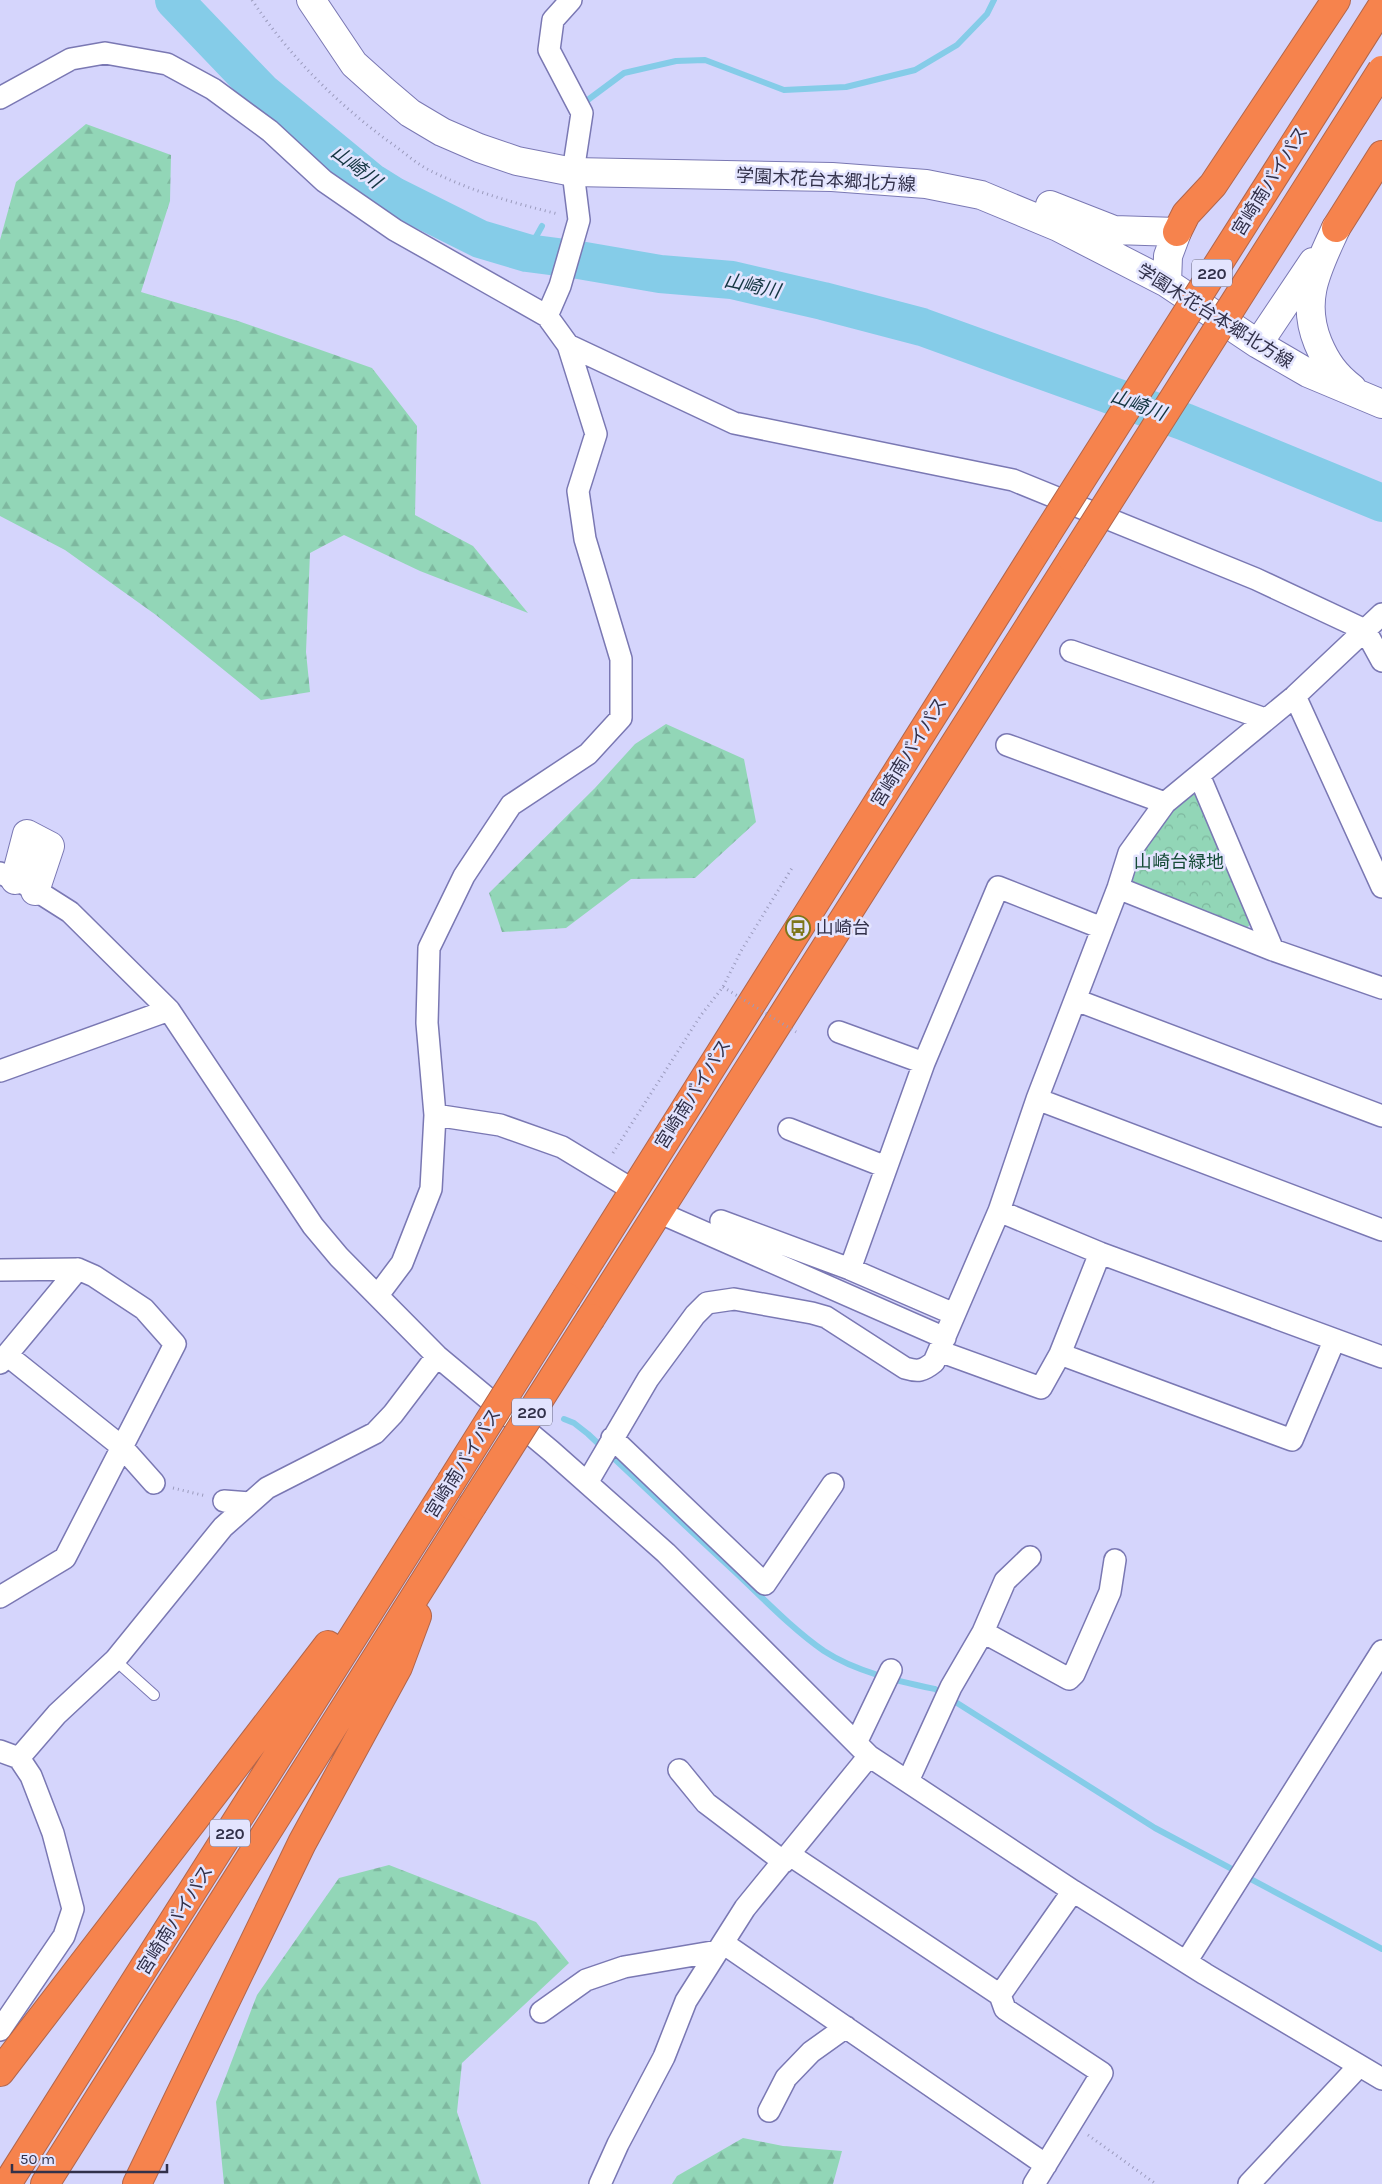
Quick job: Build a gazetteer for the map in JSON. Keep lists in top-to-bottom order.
{
  "streets": {
    "highway": ["宮崎南バイパス", "220"],
    "main road": ["学園木花台本郷北方線"]
  },
  "water": ["山崎川"],
  "parks": ["山崎台緑地"],
  "places": {
    "bus stop": ["山崎台"]
  },
  "scale_bar": "50 m"
}
